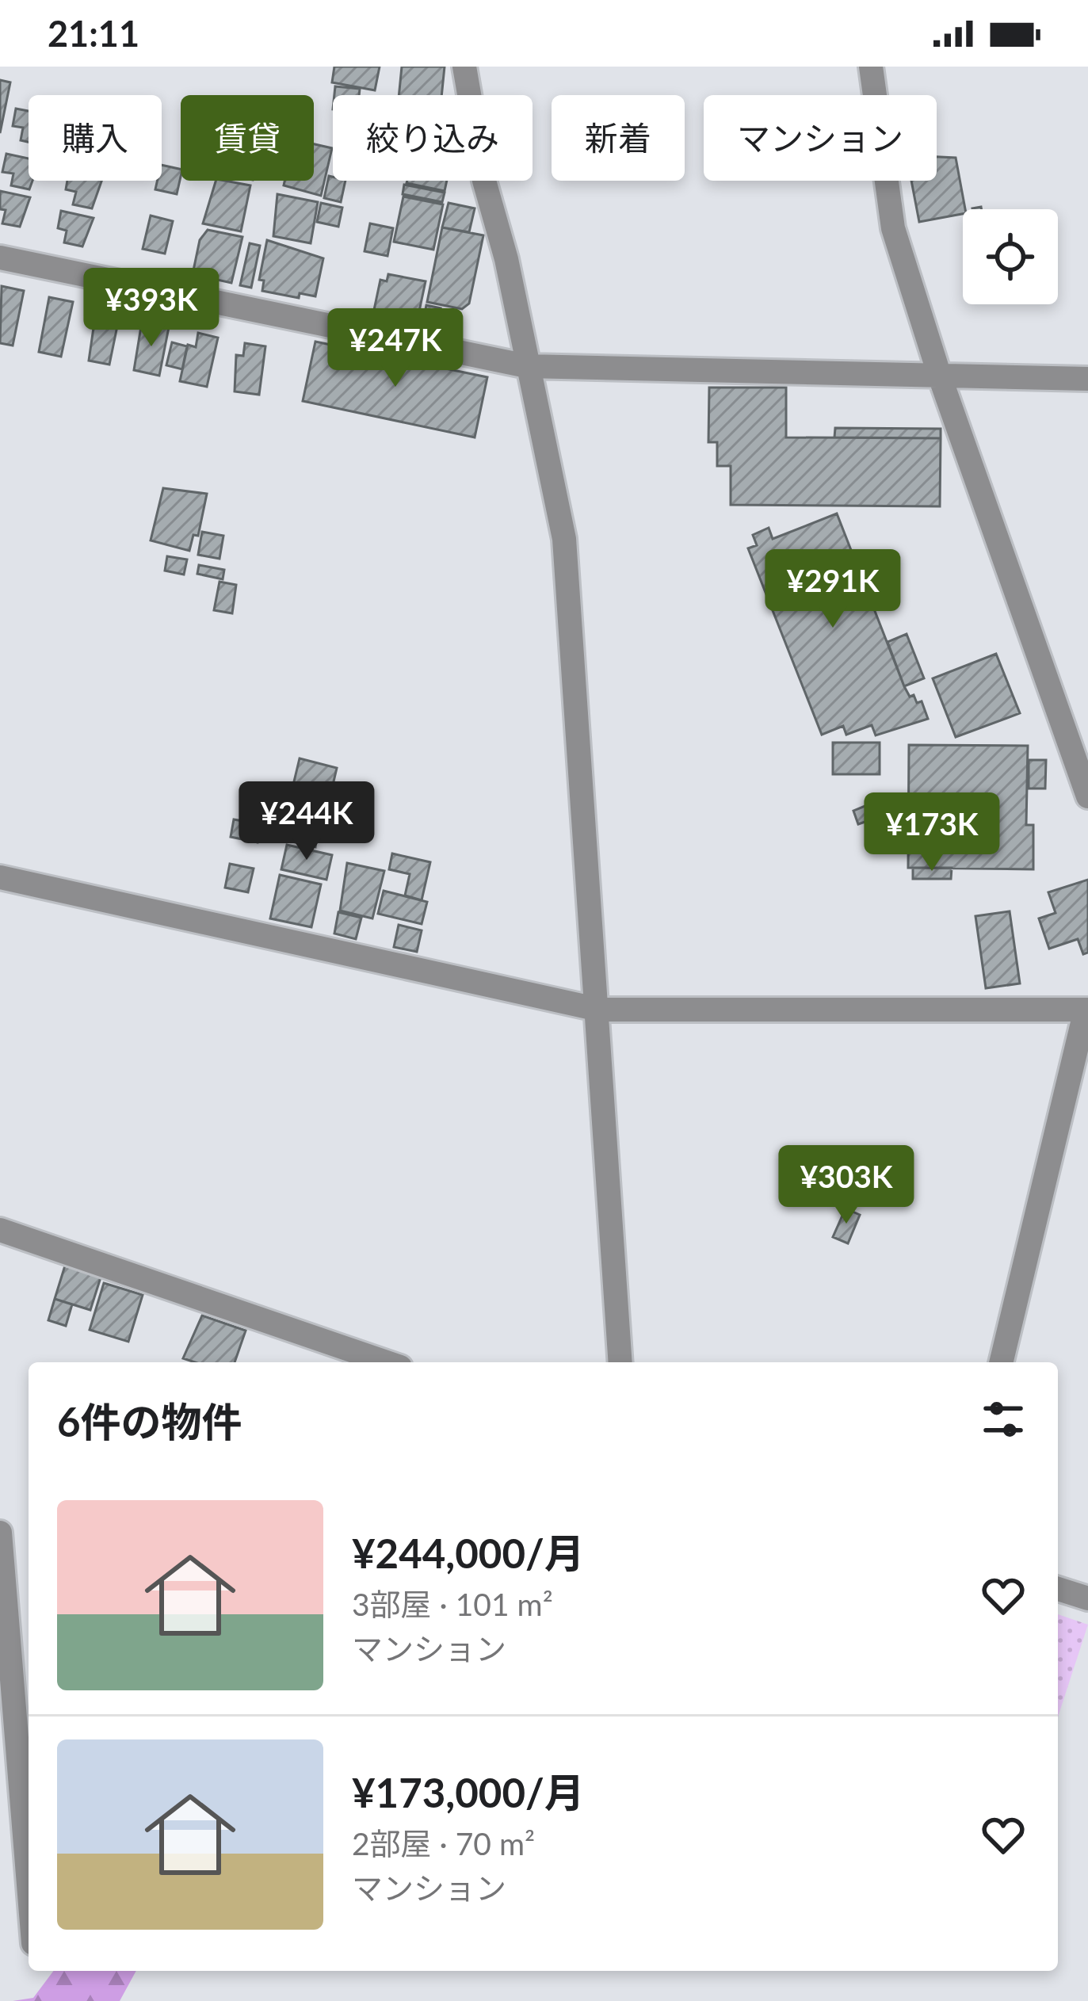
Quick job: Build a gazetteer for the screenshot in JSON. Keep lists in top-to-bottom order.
{
  "page": {
    "status": "21:11",
    "chip": [
      "購入",
      "賃貸",
      "絞り込み",
      "新着",
      "マンション"
    ],
    "price": [
      "¥393K",
      "¥247K",
      "¥291K",
      "¥244K",
      "¥173K",
      "¥303K"
    ],
    "heading": "6件の物件",
    "list": [
      {
        "name": "¥244,000/月",
        "note": "3部屋 · 101 m² · マンション"
      },
      {
        "name": "¥173,000/月",
        "note": "2部屋 · 70 m² · マンション"
      }
    ]
  }
}
